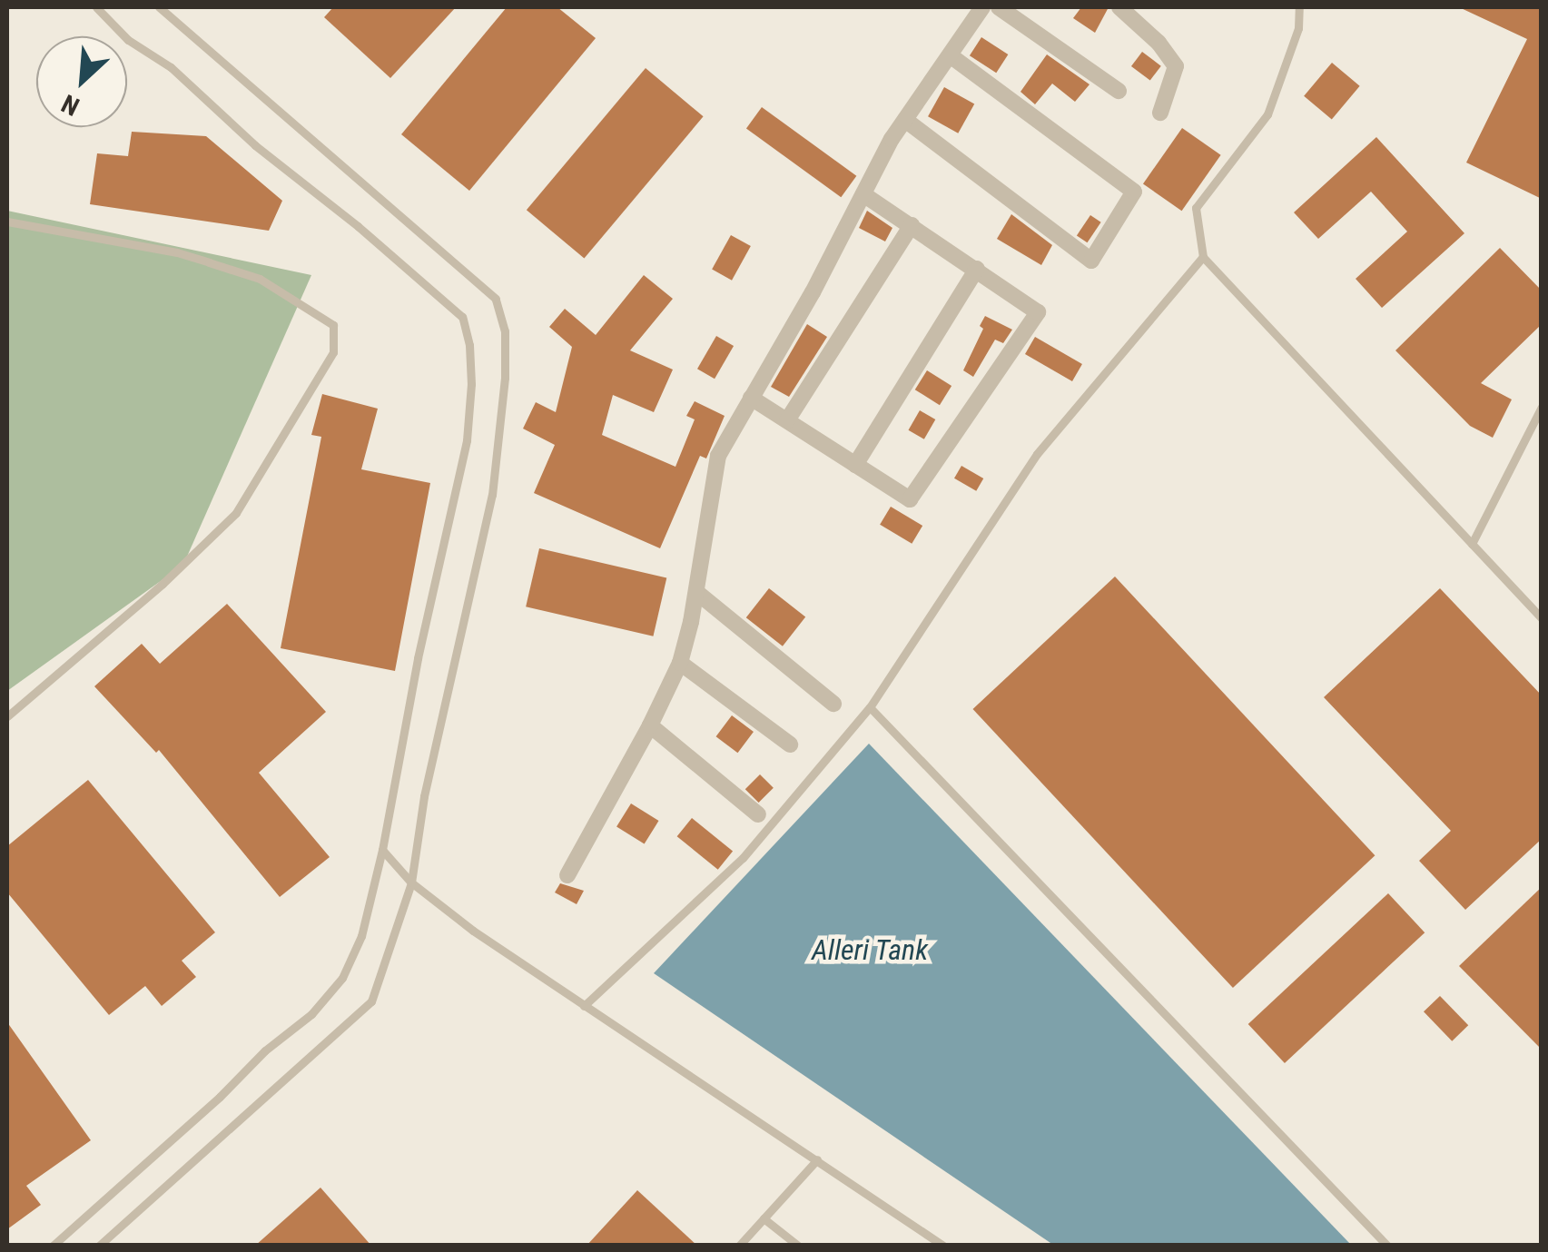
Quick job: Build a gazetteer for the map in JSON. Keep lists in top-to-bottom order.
{
  "water": ["Alleri Tank"],
  "north": "bottom left"
}
